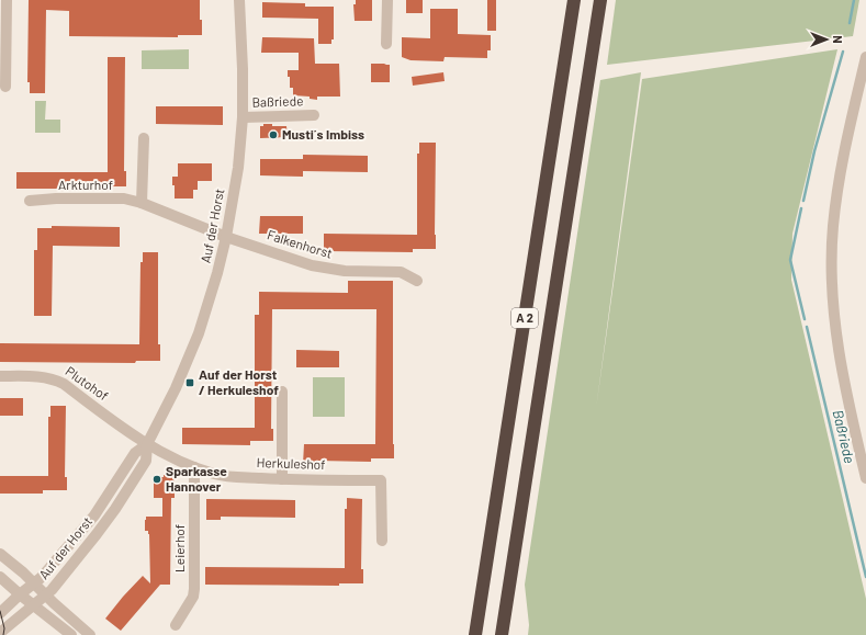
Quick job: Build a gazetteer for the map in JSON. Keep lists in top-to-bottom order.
{
  "streets": {
    "highway": ["A 2"],
    "street": [
      "Baßriede",
      "Arkturhof",
      "Auf der Horst",
      "Falkenhorst",
      "Plutohof",
      "Herkuleshof",
      "Leierhof"
    ]
  },
  "crossings": [
    ["Baßriede", "Auf der Horst"],
    ["Arkturhof", "Auf der Horst"],
    ["Arkturhof", "Falkenhorst"],
    ["Auf der Horst", "Falkenhorst"],
    ["Auf der Horst", "Plutohof"],
    ["Auf der Horst", "Herkuleshof"],
    ["Plutohof", "Herkuleshof"],
    ["Herkuleshof", "Leierhof"]
  ],
  "water": ["Baßriede"],
  "places": {
    "other": ["Musti´s Imbiss", "Sparkasse Hannover"],
    "transit": ["Auf der Horst / Herkuleshof"]
  },
  "north": "right"
}
